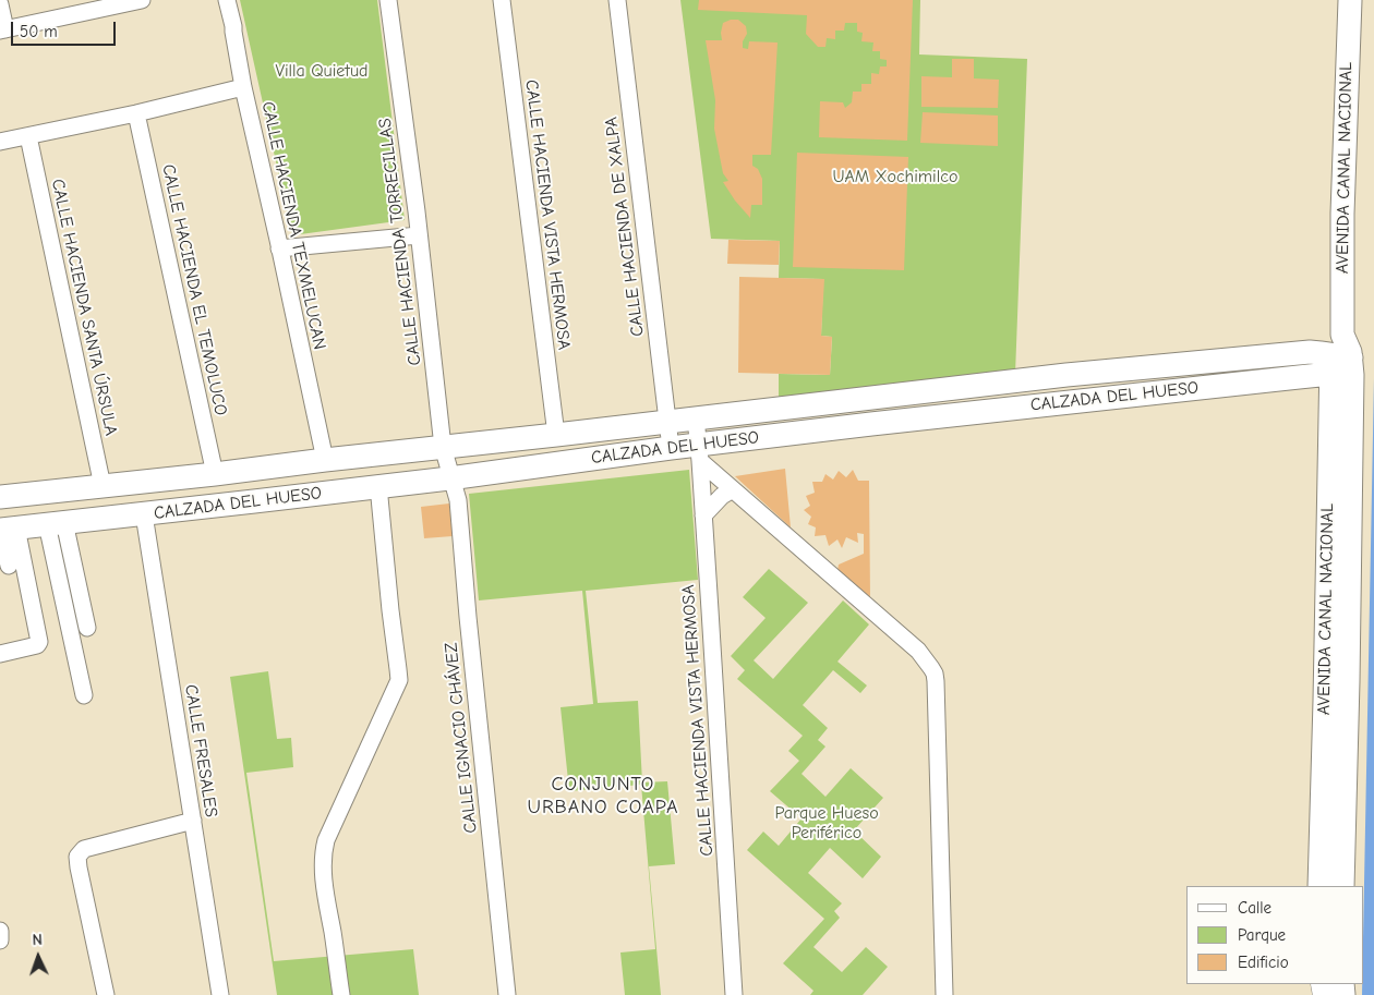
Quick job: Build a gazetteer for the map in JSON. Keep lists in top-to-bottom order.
{
  "streets": {
    "main road": ["AVENIDA CANAL NACIONAL", "CALZADA DEL HUESO"],
    "street": [
      "CALLE HACIENDA VISTA HERMOSA",
      "CALLE HACIENDA TEXMELUCAN",
      "CALLE HACIENDA DE XALPA",
      "CALLE HACIENDA TORRECILLAS",
      "CALLE HACIENDA EL TEMOLUCO",
      "CALLE HACIENDA SANTA ÚRSULA",
      "CALLE IGNACIO CHÁVEZ",
      "CALLE FRESALES"
    ]
  },
  "crossings": [
    ["AVENIDA CANAL NACIONAL", "CALZADA DEL HUESO"],
    ["CALLE HACIENDA VISTA HERMOSA", "CALZADA DEL HUESO"],
    ["CALLE HACIENDA TEXMELUCAN", "CALZADA DEL HUESO"],
    ["CALLE HACIENDA DE XALPA", "CALZADA DEL HUESO"],
    ["CALLE HACIENDA TORRECILLAS", "CALZADA DEL HUESO"],
    ["CALLE HACIENDA TORRECILLAS", "CALLE IGNACIO CHÁVEZ"],
    ["CALLE HACIENDA EL TEMOLUCO", "CALZADA DEL HUESO"],
    ["CALLE HACIENDA SANTA ÚRSULA", "CALZADA DEL HUESO"],
    ["CALZADA DEL HUESO", "CALLE IGNACIO CHÁVEZ"],
    ["CALZADA DEL HUESO", "CALLE FRESALES"]
  ],
  "districts": ["CONJUNTO URBANO COAPA"],
  "parks": ["Villa Quietud", "UAM Xochimilco", "Parque Hueso Periférico"],
  "legend": ["Calle", "Parque", "Edificio"],
  "scale_bar": "50 m",
  "north": "top"
}
